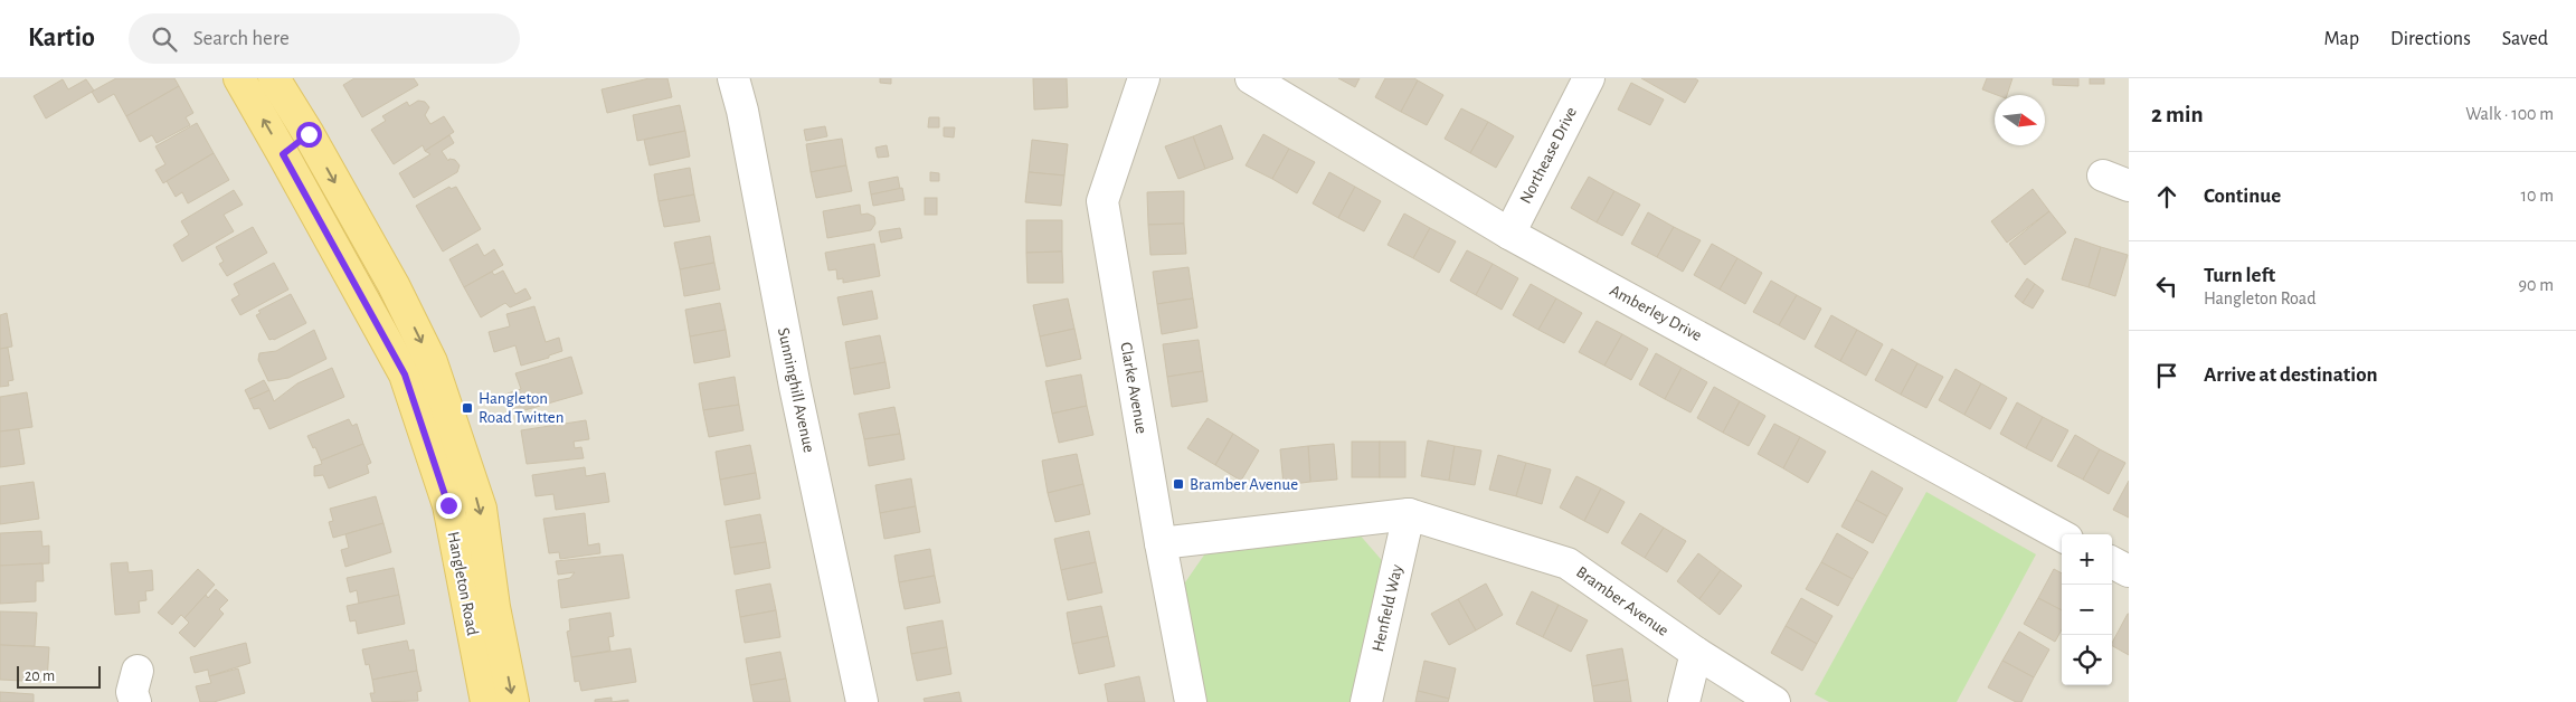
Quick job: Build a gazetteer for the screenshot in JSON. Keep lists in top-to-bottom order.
{
  "streets": {
    "main road": ["Hangleton Road"],
    "street": [
      "Northease Drive",
      "Amberley Drive",
      "Clarke Avenue",
      "Sunninghill Avenue",
      "Bramber Avenue",
      "Henfield Way"
    ]
  },
  "crossings": [
    ["Northease Drive", "Amberley Drive"],
    ["Clarke Avenue", "Bramber Avenue"],
    ["Bramber Avenue", "Henfield Way"]
  ],
  "places": {
    "transit": ["Hangleton Road Twitten", "Bramber Avenue"]
  },
  "scale_bar": "20 m",
  "north": "right",
  "page": {
    "header": "Kartio",
    "search": "Search here",
    "nav": ["Map", "Directions", "Saved"],
    "heading": ["2 min", "Walk · 100 m"],
    "list": [
      ["Continue", "10 m"],
      ["Turn left", "Hangleton Road", "90 m"],
      "Arrive at destination"
    ],
    "map_buttons": ["+", "−"],
    "scale": "20 m"
  }
}
